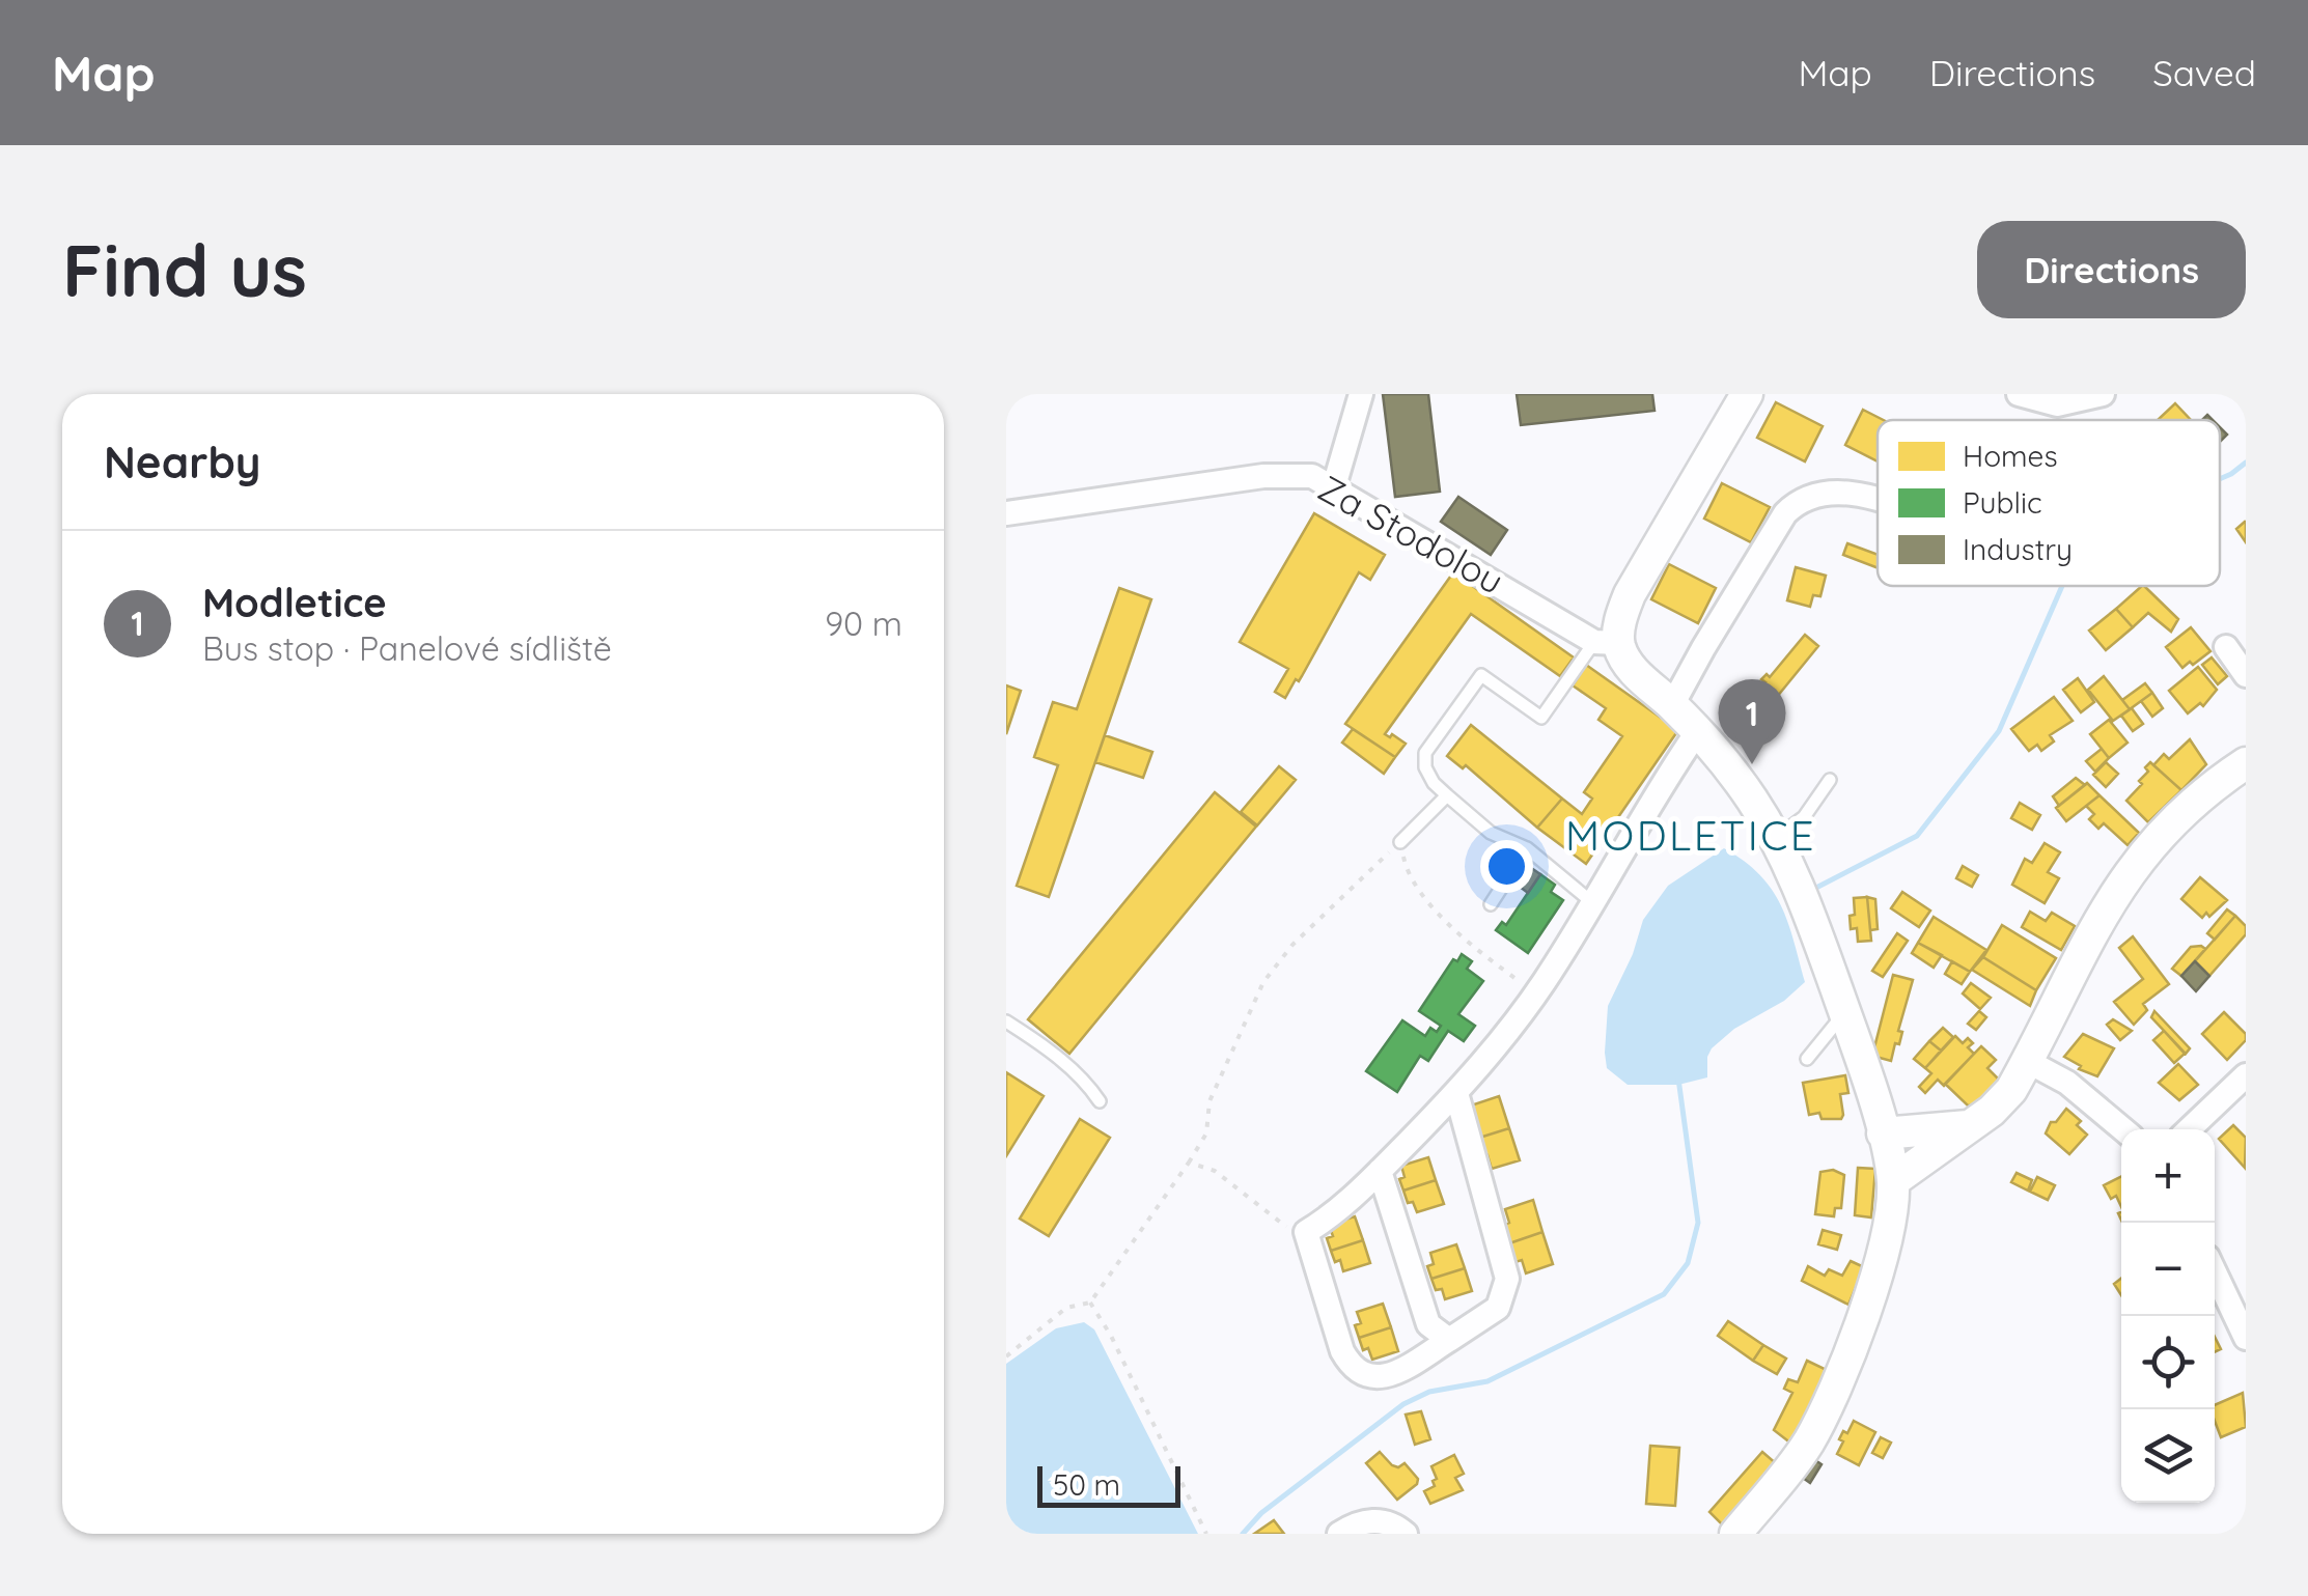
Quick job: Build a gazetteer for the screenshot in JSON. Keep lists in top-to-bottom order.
{
  "streets": {
    "street": ["Za Stodolou"]
  },
  "districts": ["MODLETICE"],
  "legend": ["Homes", "Public", "Industry"],
  "scale_bar": "50 m",
  "page": {
    "header": "Map",
    "nav": ["Map", "Directions", "Saved"],
    "buttons": "Directions",
    "title": "Find us",
    "heading": "Nearby",
    "list": [
      {
        "mark": "1",
        "name": "Modletice",
        "note": "Bus stop · Panelové sídliště",
        "value": "90 m"
      }
    ],
    "pins": "1",
    "map_buttons": ["+", "−"],
    "scale": "50 m"
  }
}
